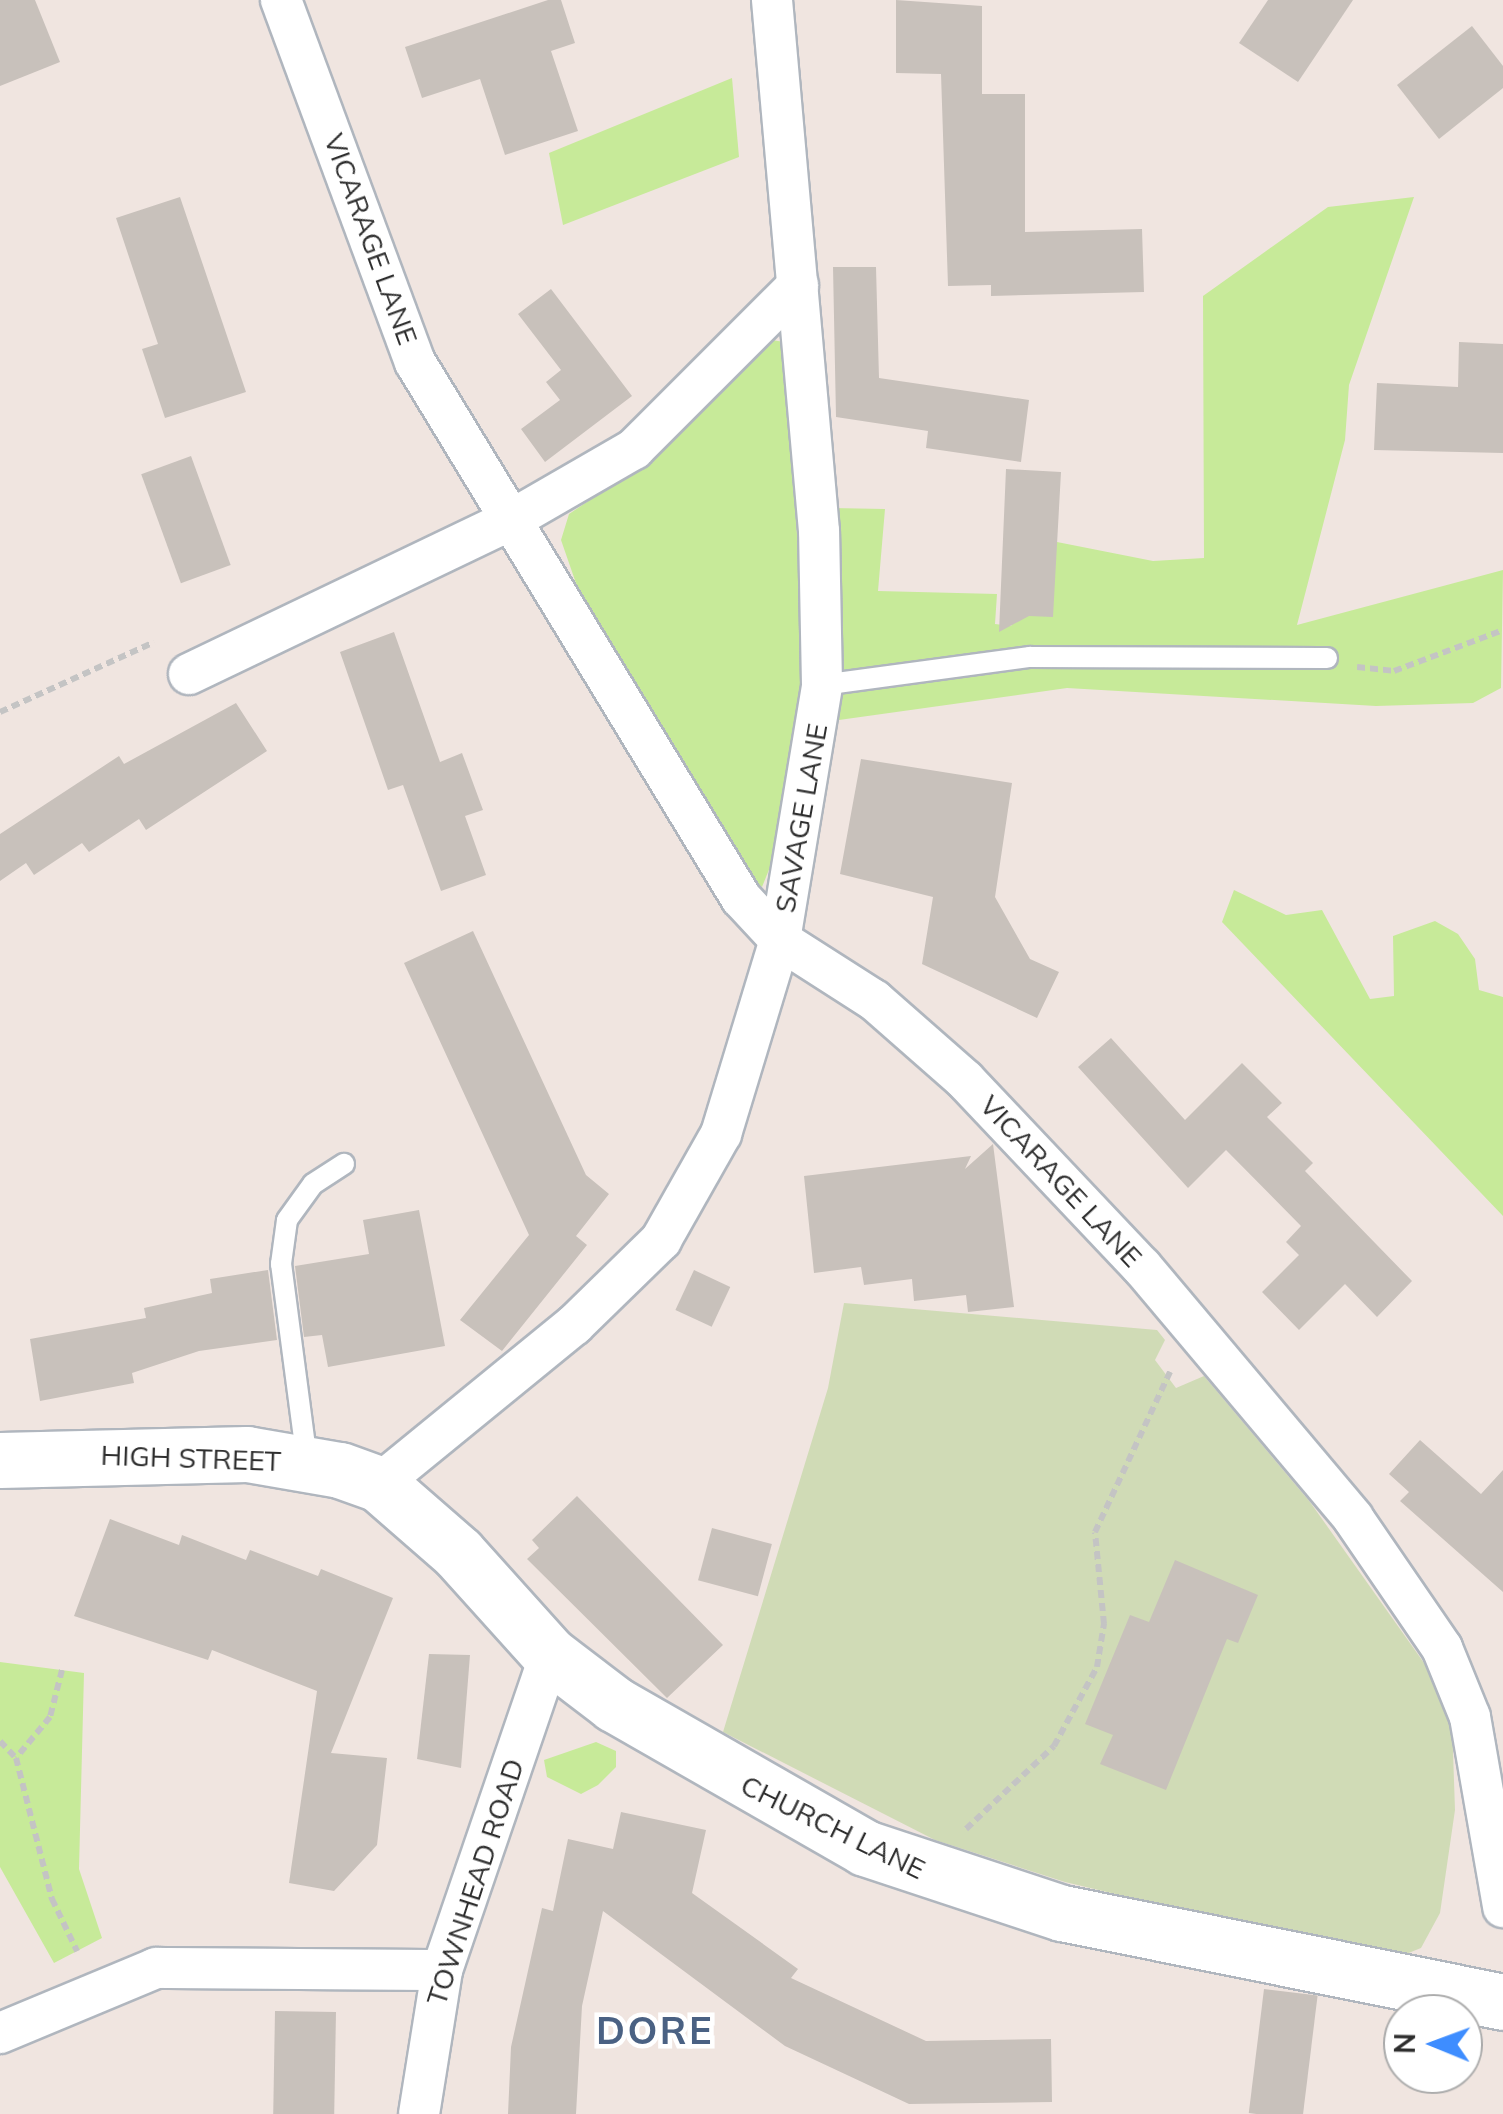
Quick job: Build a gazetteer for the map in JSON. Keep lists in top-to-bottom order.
{
  "streets": {
    "street": [
      "VICARAGE LANE",
      "SAVAGE LANE",
      "HIGH STREET",
      "CHURCH LANE",
      "TOWNHEAD ROAD"
    ]
  },
  "crossings": [
    ["VICARAGE LANE", "SAVAGE LANE"],
    ["SAVAGE LANE", "HIGH STREET"],
    ["SAVAGE LANE", "CHURCH LANE"],
    ["HIGH STREET", "CHURCH LANE"],
    ["CHURCH LANE", "TOWNHEAD ROAD"]
  ],
  "districts": ["DORE"],
  "north": "left"
}
